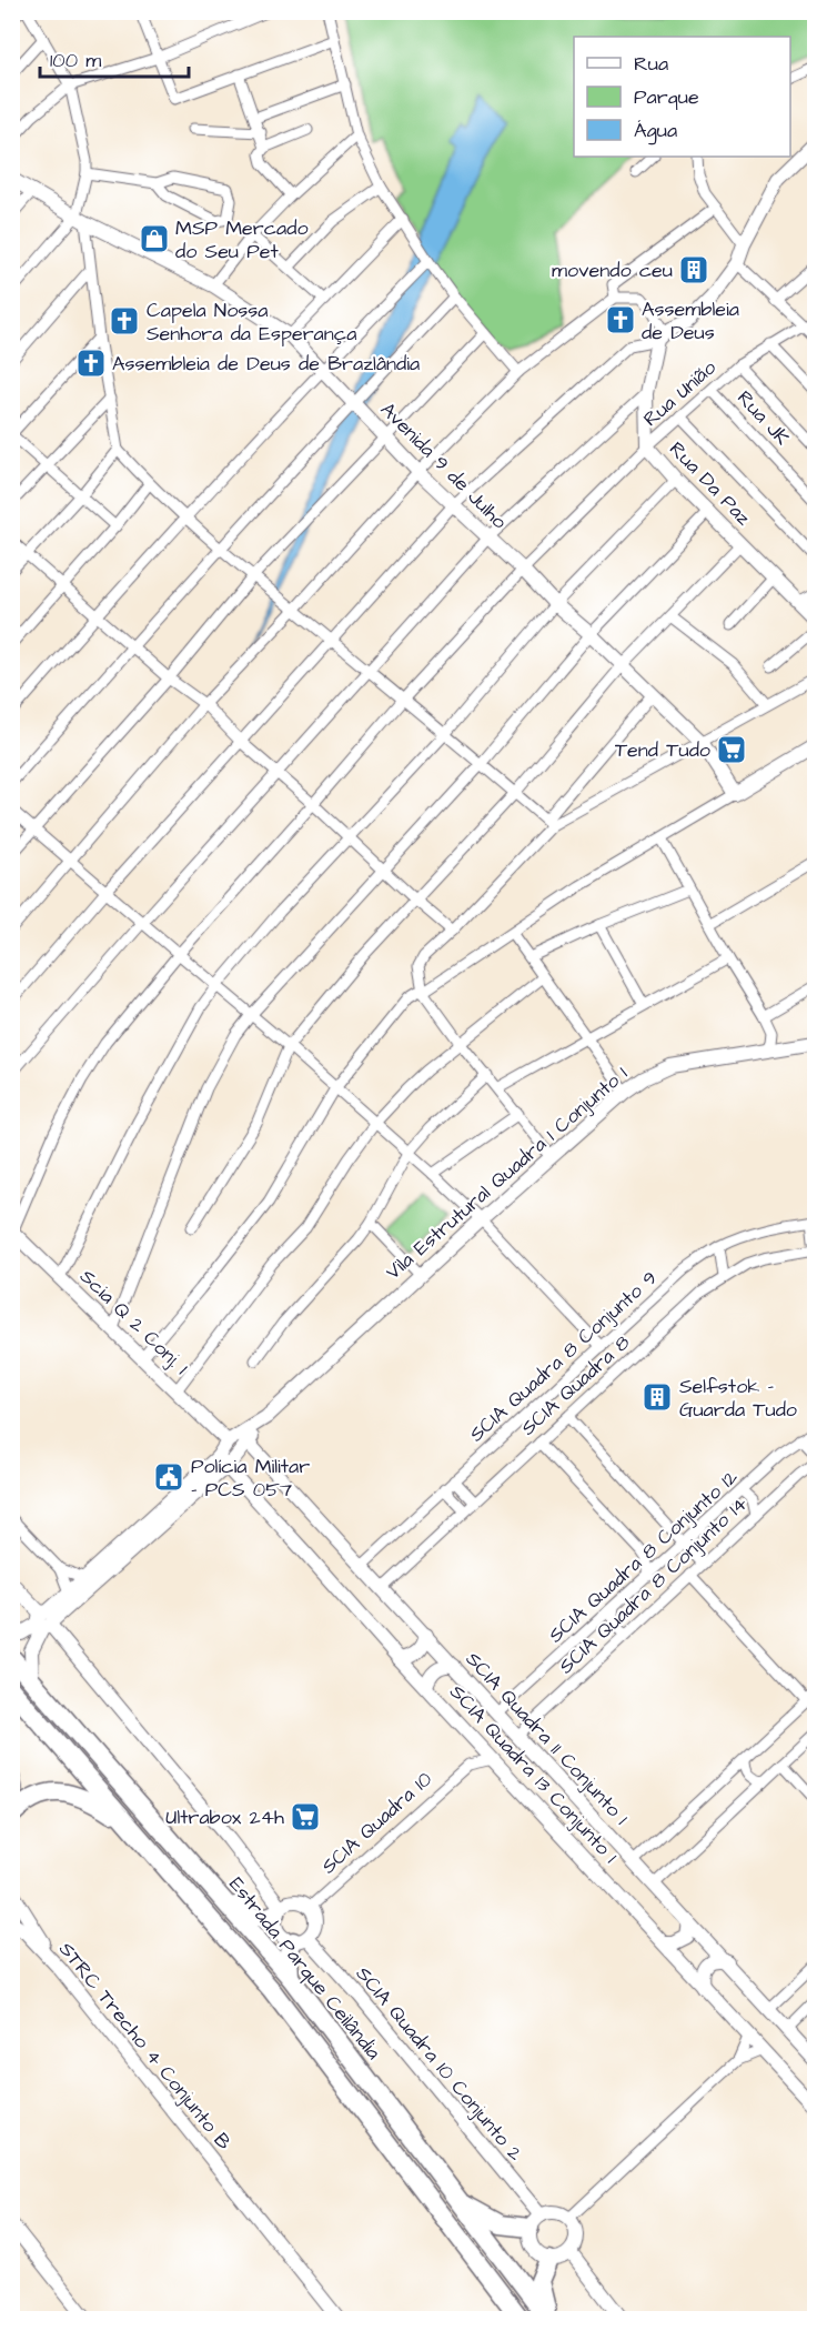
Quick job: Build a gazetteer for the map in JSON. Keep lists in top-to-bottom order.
{
  "streets": {
    "highway": ["Estrada Parque Ceilândia"],
    "street": [
      "Rua União",
      "Rua JK",
      "Avenida 9 de Julho",
      "Rua Da Paz",
      "Vila Estrutural Quadra 1 Conjunto 1",
      "Scia Q 2 Conj. 1",
      "SCIA Quadra 8 Conjunto 9",
      "SCIA Quadra 8",
      "SCIA Quadra 8 Conjunto 12",
      "SCIA Quadra 8 Conjunto 14",
      "SCIA Quadra 11 Conjunto 1",
      "SCIA Quadra 13 Conjunto 1",
      "SCIA Quadra 10",
      "STRC Trecho 4 Conjunto B",
      "SCIA Quadra 10 Conjunto 2"
    ]
  },
  "crossings": [
    ["Rua União", "Rua JK"],
    ["Rua União", "Avenida 9 de Julho"],
    ["Rua União", "Rua Da Paz"],
    ["Rua União", "Scia Q 2 Conj. 1"],
    ["Vila Estrutural Quadra 1 Conjunto 1", "SCIA Quadra 11 Conjunto 1"],
    ["Vila Estrutural Quadra 1 Conjunto 1", "SCIA Quadra 13 Conjunto 1"],
    ["SCIA Quadra 8 Conjunto 9", "SCIA Quadra 11 Conjunto 1"],
    ["SCIA Quadra 8", "SCIA Quadra 11 Conjunto 1"],
    ["SCIA Quadra 8 Conjunto 12", "SCIA Quadra 11 Conjunto 1"],
    ["SCIA Quadra 8 Conjunto 14", "SCIA Quadra 11 Conjunto 1"],
    ["SCIA Quadra 13 Conjunto 1", "SCIA Quadra 10"],
    ["SCIA Quadra 10", "SCIA Quadra 10 Conjunto 2"]
  ],
  "places": {
    "shop": ["MSP Mercado do Seu Pet"],
    "building": ["movendo ceu", "Selfstok - Guarda Tudo"],
    "church": ["Assembleia de Deus", "Capela Nossa Senhora da Esperança", "Assembleia de Deus de Brazlândia"],
    "supermarket": ["Tend Tudo", "Ultrabox 24h"],
    "public building": ["Polícia Militar - PCS 057"]
  },
  "legend": ["Rua", "Parque", "Água"],
  "scale_bar": "100 m"
}
